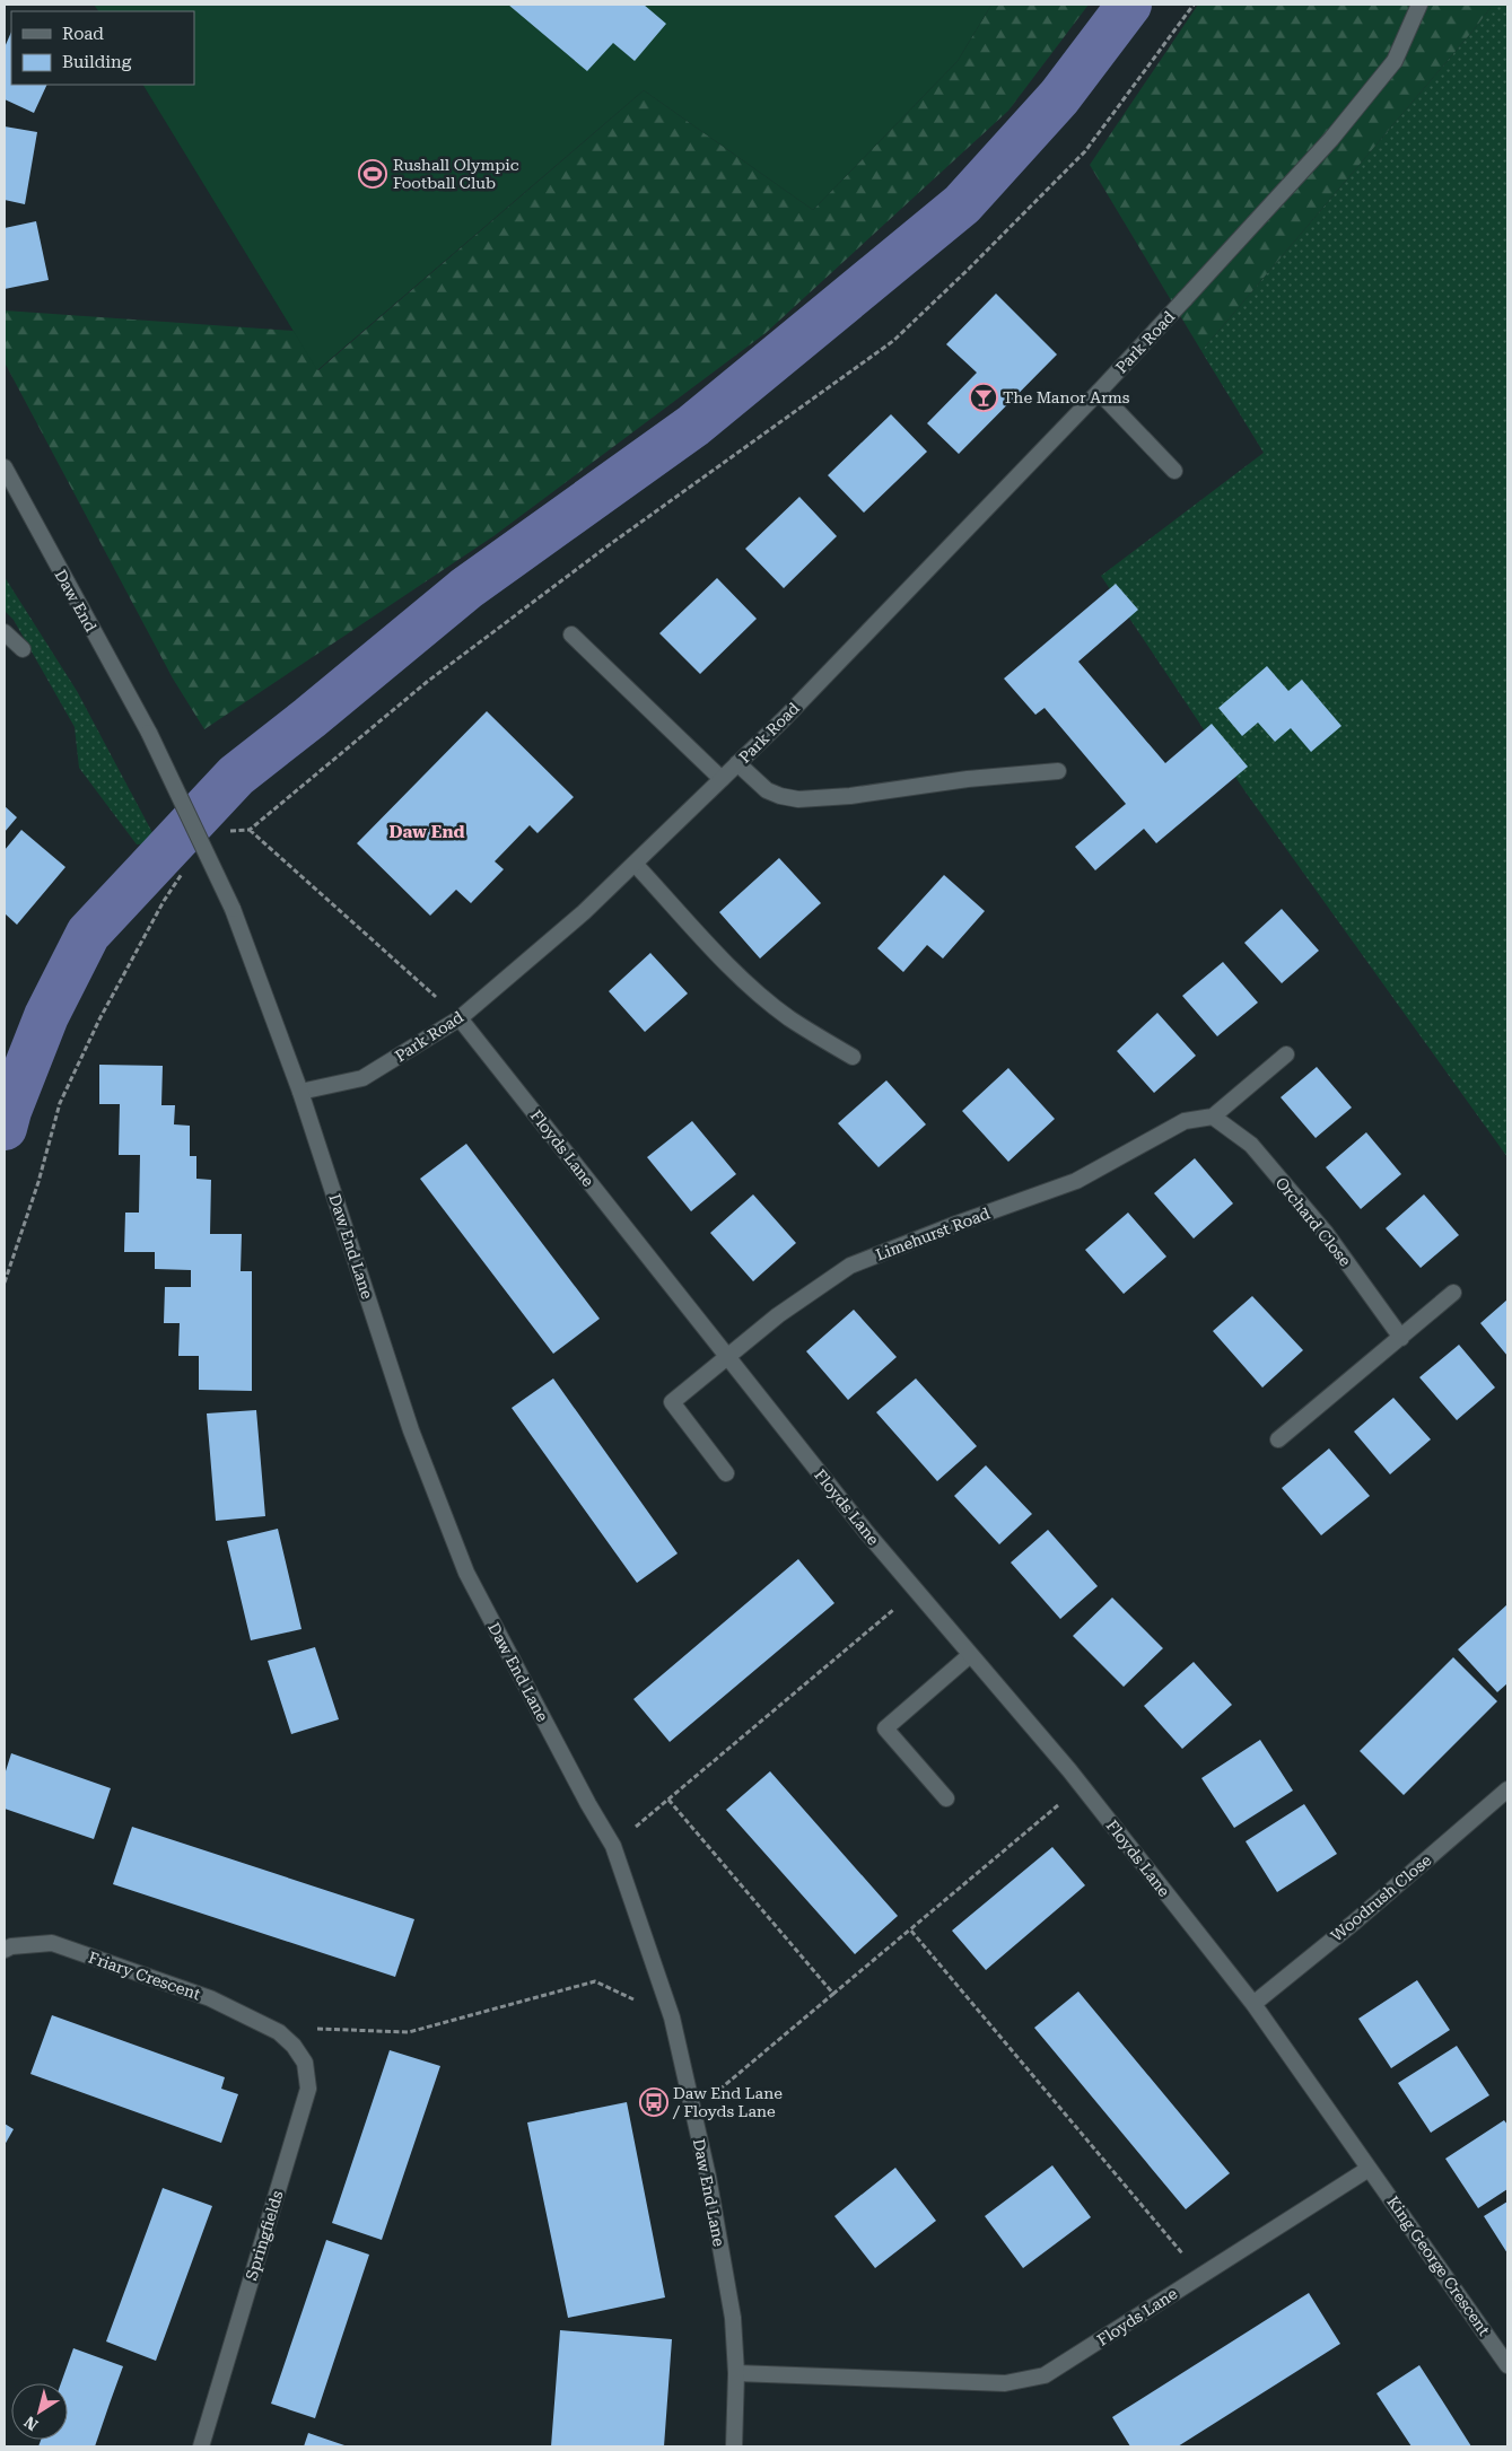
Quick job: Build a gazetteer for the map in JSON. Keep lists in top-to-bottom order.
{
  "streets": {
    "street": [
      "Park Road",
      "Daw End",
      "Floyds Lane",
      "Orchard Close",
      "Limehurst Road",
      "Daw End Lane",
      "Woodrush Close",
      "Friary Crescent",
      "Springfields",
      "King George Crescent"
    ]
  },
  "crossings": [
    ["Park Road", "Floyds Lane"],
    ["Park Road", "Daw End Lane"],
    ["Daw End", "Daw End Lane"],
    ["Floyds Lane", "Limehurst Road"],
    ["Floyds Lane", "Daw End Lane"],
    ["Floyds Lane", "Woodrush Close"],
    ["Floyds Lane", "King George Crescent"],
    ["Orchard Close", "Limehurst Road"],
    ["Friary Crescent", "Springfields"]
  ],
  "districts": ["Daw End"],
  "places": {
    "sports": ["Rushall Olympic Football Club"],
    "bar": ["The Manor Arms"],
    "bus stop": ["Daw End Lane / Floyds Lane"]
  },
  "legend": ["Road", "Building"],
  "north": "bottom left"
}
